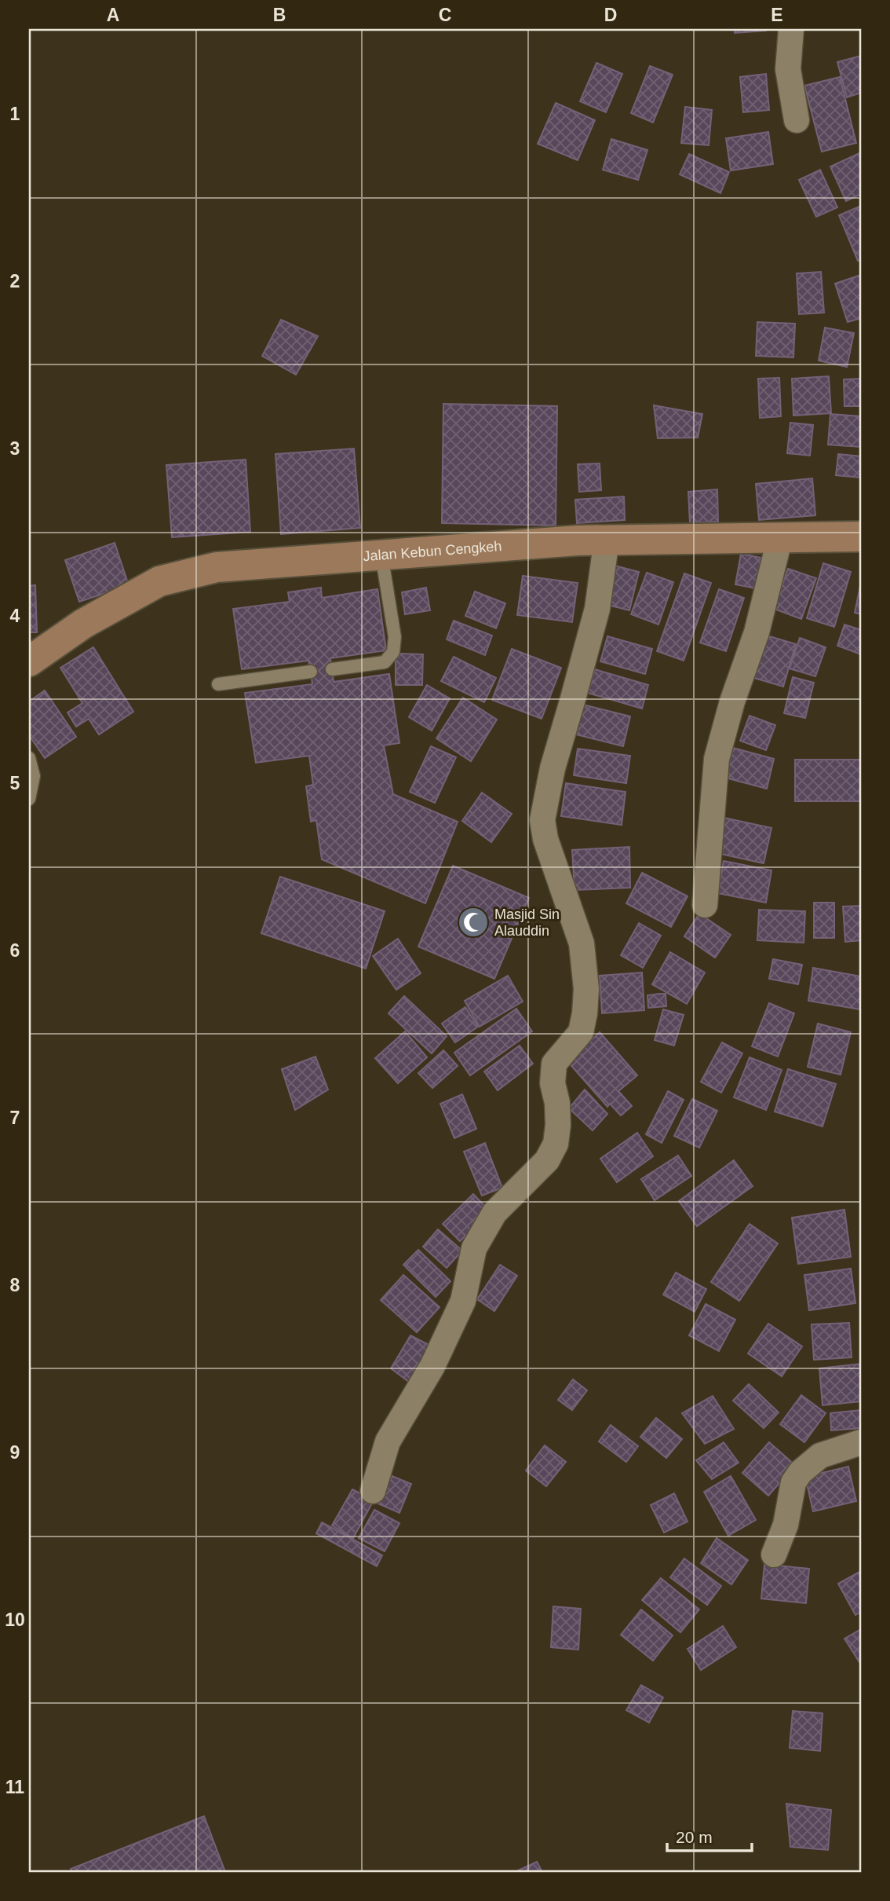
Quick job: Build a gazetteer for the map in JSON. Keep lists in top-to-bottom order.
{
  "streets": {
    "street": ["Jalan Kebun Cengkeh"]
  },
  "places": {
    "mosque": ["Masjid Sin Alauddin"]
  },
  "scale_bar": "20 m",
  "grid": {
    "columns": [
      "A",
      "B",
      "C",
      "D",
      "E"
    ],
    "rows": [
      "1",
      "2",
      "3",
      "4",
      "5",
      "6",
      "7",
      "8",
      "9",
      "10",
      "11"
    ]
  }
}
